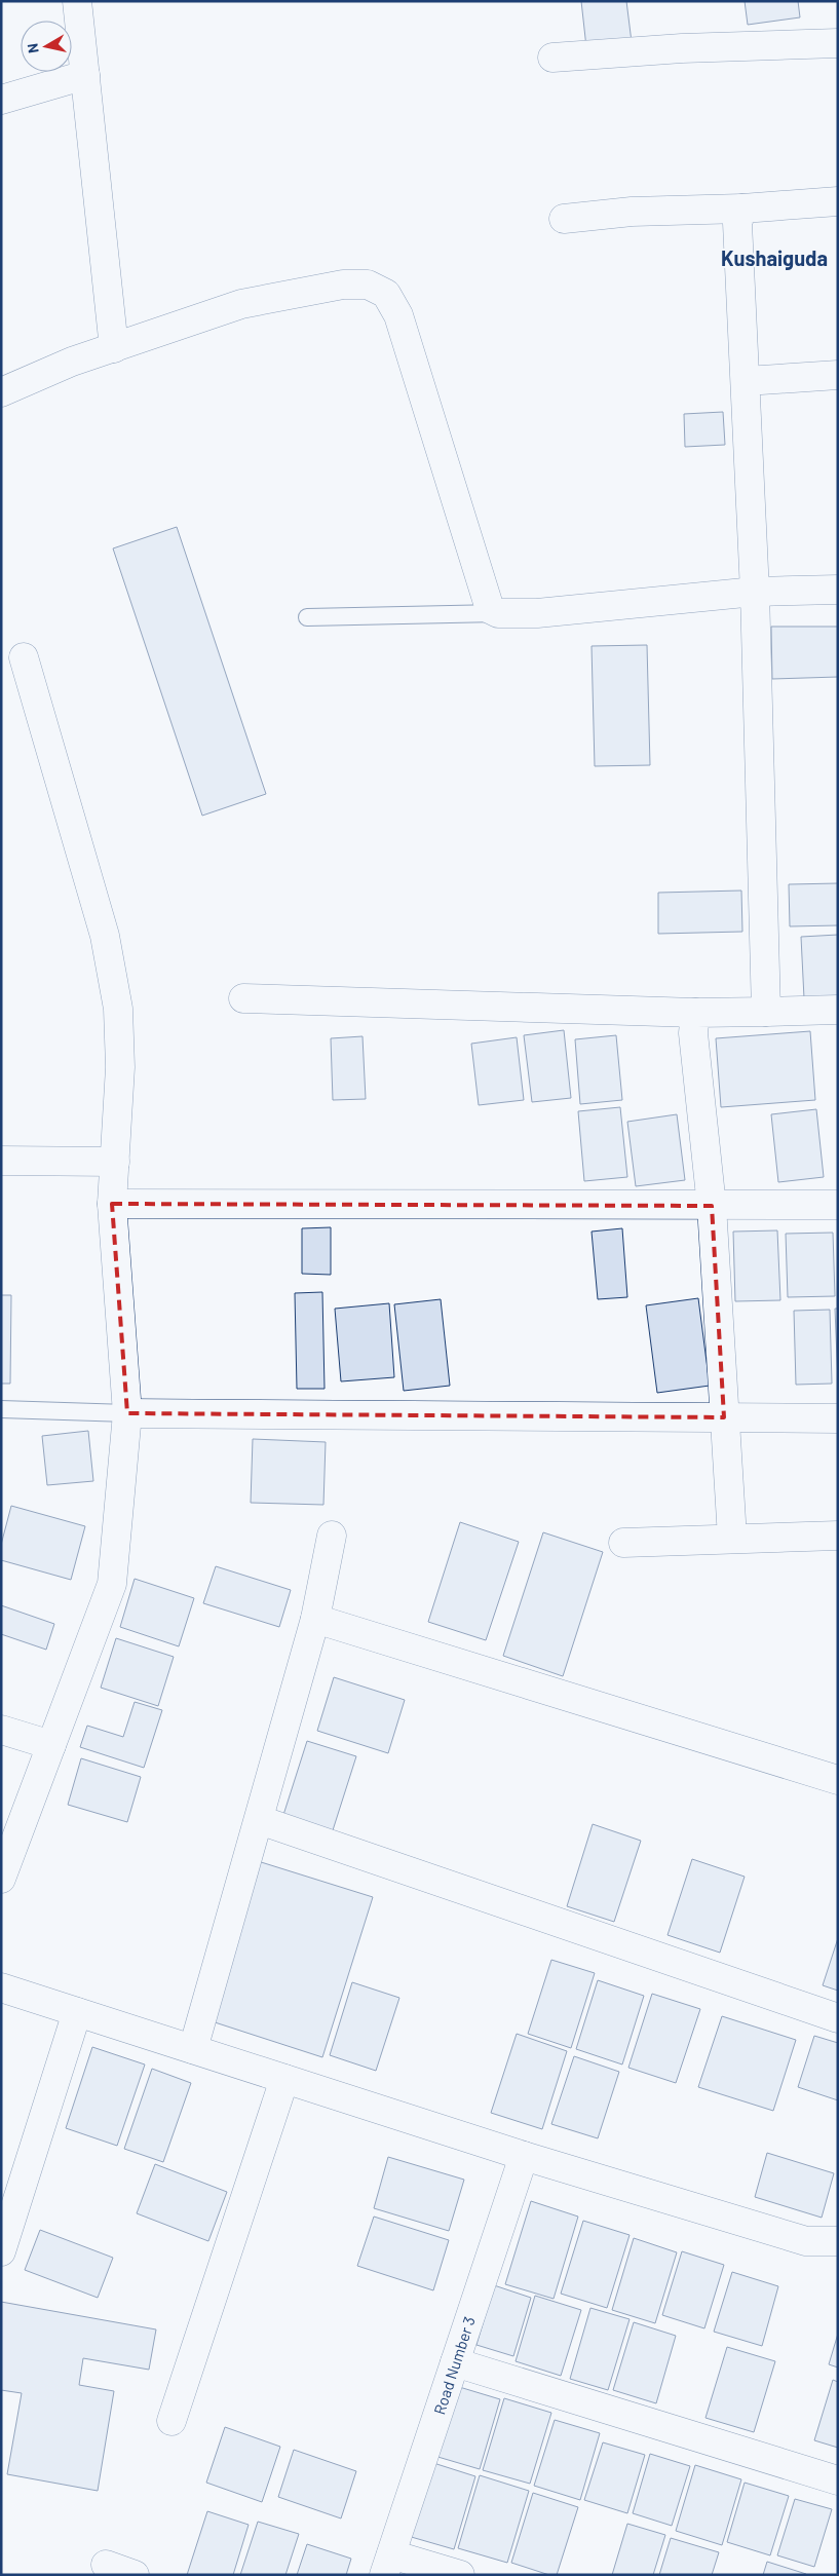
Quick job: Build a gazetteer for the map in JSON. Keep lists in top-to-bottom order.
{
  "streets": {
    "street": ["Road Number 3"]
  },
  "districts": ["Kushaiguda"],
  "north": "left"
}
